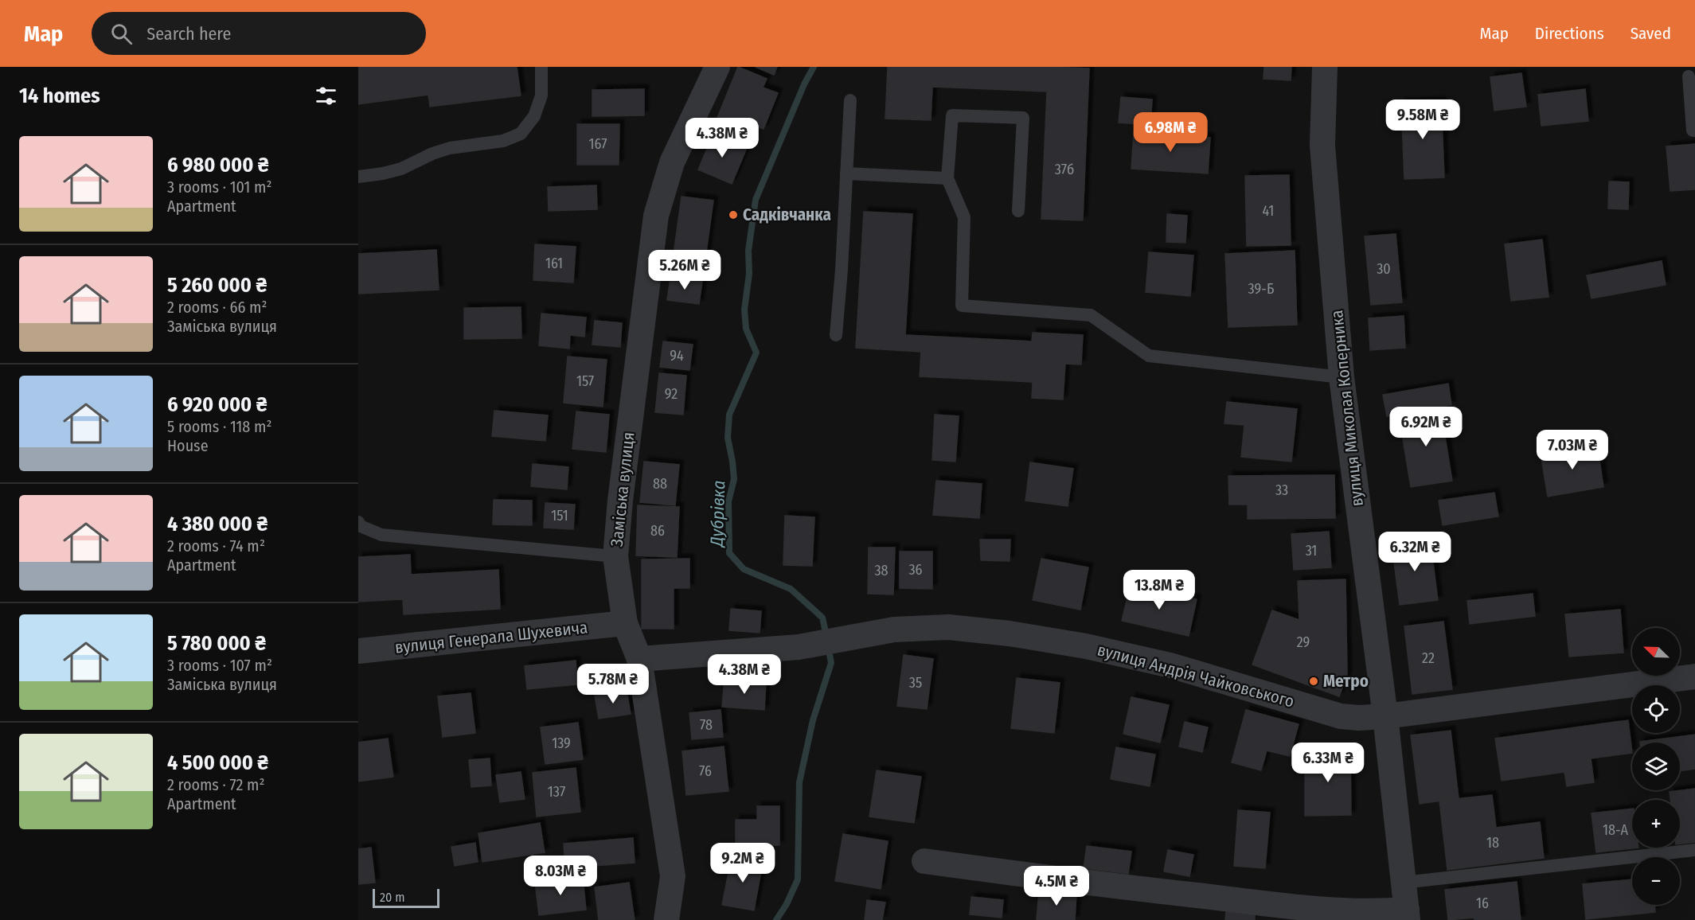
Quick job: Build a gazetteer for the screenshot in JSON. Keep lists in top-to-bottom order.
{
  "streets": {
    "street": [
      "вулиця Миколая Коперника",
      "Заміська вулиця",
      "вулиця Генерала Шухевича",
      "вулиця Андрія Чайковського"
    ]
  },
  "crossings": [
    ["вулиця Миколая Коперника", "вулиця Андрія Чайковського"],
    ["Заміська вулиця", "вулиця Генерала Шухевича"],
    ["Заміська вулиця", "вулиця Андрія Чайковського"]
  ],
  "water": ["Дубрівка"],
  "places": ["Садкiвчанка", "Метро"],
  "house_numbers": [
    "167",
    "37б",
    "41",
    "161",
    "30",
    "39-Б",
    "94",
    "157",
    "92",
    "88",
    "33",
    "151",
    "86",
    "31",
    "36",
    "38",
    "29",
    "22",
    "35",
    "78",
    "139",
    "76",
    "137",
    "18-А",
    "18",
    "16"
  ],
  "scale_bar": "20 m",
  "north": "top left",
  "page": {
    "header": "Map",
    "search": "Search here",
    "nav": ["Map", "Directions", "Saved"],
    "heading": "14 homes",
    "price": [
      "9.58M ₴",
      "6.98M ₴",
      "4.38M ₴",
      "5.26M ₴",
      "6.92M ₴",
      "7.03M ₴",
      "6.32M ₴",
      "13.8M ₴",
      "4.38M ₴",
      "5.78M ₴",
      "6.33M ₴",
      "9.2M ₴",
      "8.03M ₴",
      "4.5M ₴"
    ],
    "list": [
      {
        "name": "6 980 000 ₴",
        "note": "3 rooms · 101 m² · Apartment"
      },
      {
        "name": "5 260 000 ₴",
        "note": "2 rooms · 66 m² · Заміська вулиця"
      },
      {
        "name": "6 920 000 ₴",
        "note": "5 rooms · 118 m² · House"
      },
      {
        "name": "4 380 000 ₴",
        "note": "2 rooms · 74 m² · Apartment"
      },
      {
        "name": "5 780 000 ₴",
        "note": "3 rooms · 107 m² · Заміська вулиця"
      },
      {
        "name": "4 500 000 ₴",
        "note": "2 rooms · 72 m² · Apartment"
      }
    ],
    "map_buttons": ["+", "−"],
    "scale": "20 m"
  }
}
